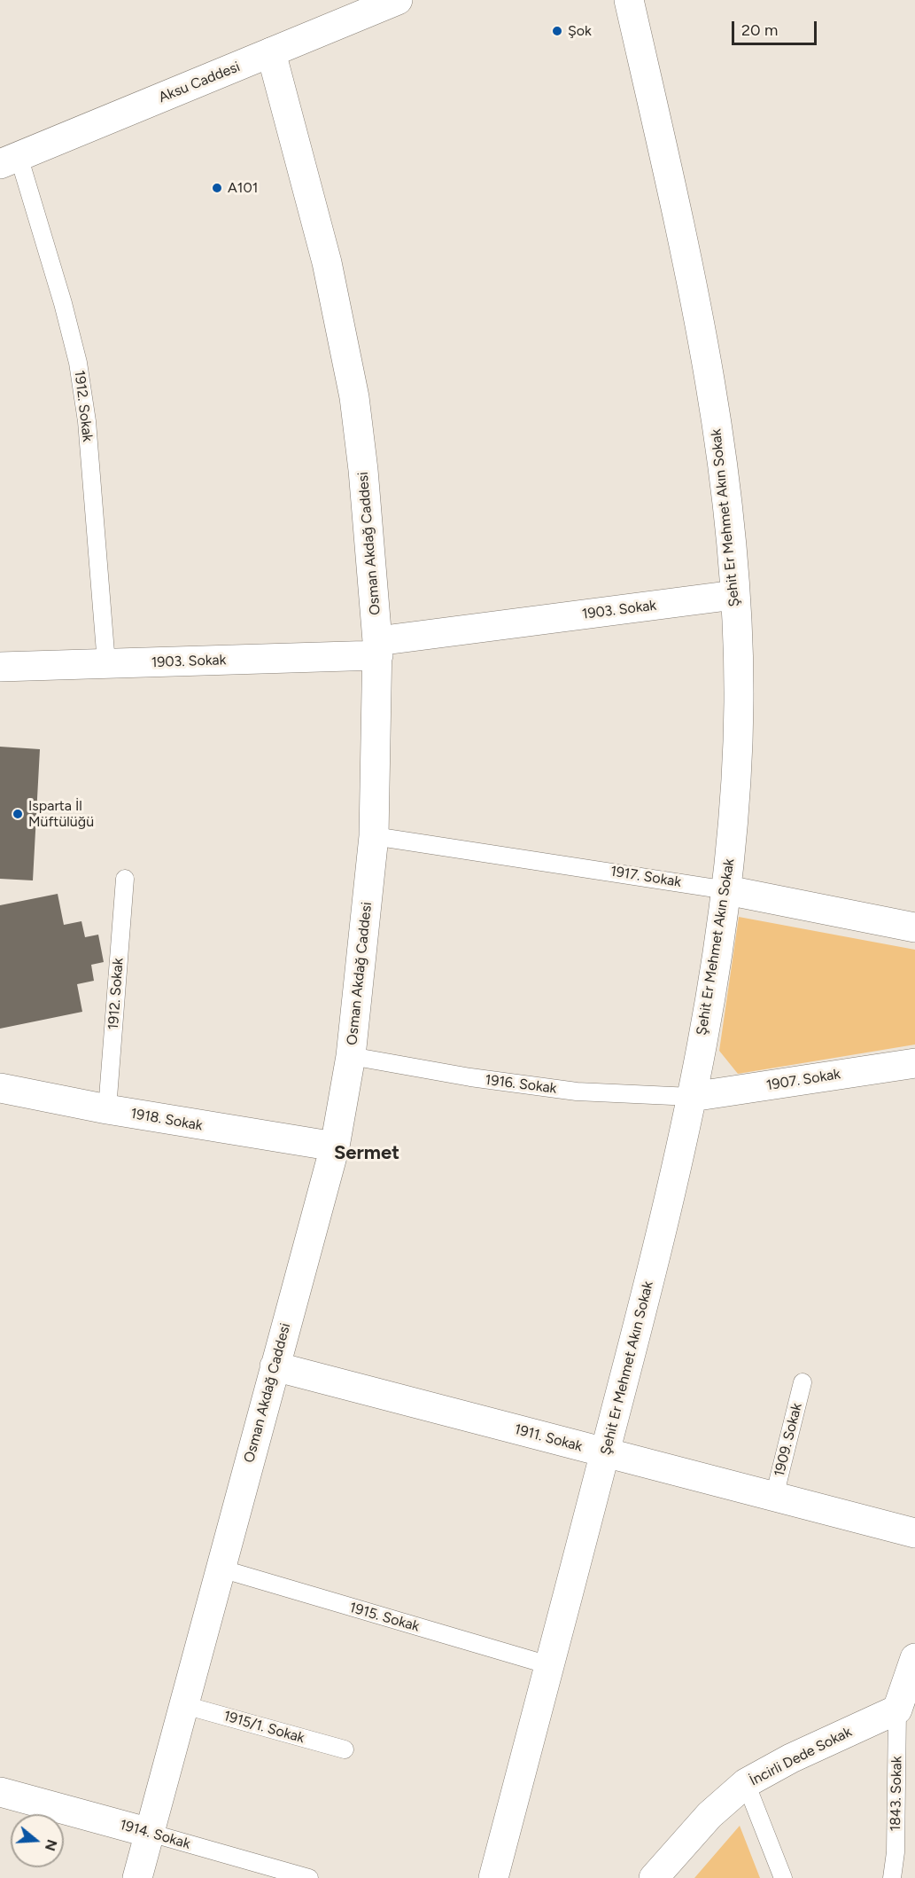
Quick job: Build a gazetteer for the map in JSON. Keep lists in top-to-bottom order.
{
  "streets": {
    "street": [
      "Aksu Caddesi",
      "Şehit Er Mehmet Akın Sokak",
      "Osman Akdağ Caddesi",
      "1903. Sokak",
      "1917. Sokak",
      "1907. Sokak",
      "1918. Sokak",
      "1911. Sokak",
      "İncirli Dede Sokak",
      "1914. Sokak"
    ],
    "lane": [
      "1912. Sokak",
      "1916. Sokak",
      "1909. Sokak",
      "1915. Sokak",
      "1915/1. Sokak",
      "1843. Sokak"
    ]
  },
  "crossings": [
    ["Aksu Caddesi", "1912. Sokak"],
    ["Aksu Caddesi", "Osman Akdağ Caddesi"],
    ["1912. Sokak", "1903. Sokak"],
    ["1912. Sokak", "1918. Sokak"],
    ["Şehit Er Mehmet Akın Sokak", "1903. Sokak"],
    ["Şehit Er Mehmet Akın Sokak", "1917. Sokak"],
    ["Şehit Er Mehmet Akın Sokak", "1907. Sokak"],
    ["Şehit Er Mehmet Akın Sokak", "1916. Sokak"],
    ["Şehit Er Mehmet Akın Sokak", "1911. Sokak"],
    ["Şehit Er Mehmet Akın Sokak", "1915. Sokak"],
    ["Osman Akdağ Caddesi", "1903. Sokak"],
    ["Osman Akdağ Caddesi", "1917. Sokak"],
    ["Osman Akdağ Caddesi", "1916. Sokak"],
    ["Osman Akdağ Caddesi", "1918. Sokak"],
    ["Osman Akdağ Caddesi", "1911. Sokak"],
    ["Osman Akdağ Caddesi", "1915. Sokak"],
    ["Osman Akdağ Caddesi", "1915/1. Sokak"],
    ["Osman Akdağ Caddesi", "1914. Sokak"],
    ["1907. Sokak", "1916. Sokak"],
    ["1911. Sokak", "1909. Sokak"],
    ["İncirli Dede Sokak", "1843. Sokak"]
  ],
  "districts": ["Sermet"],
  "places": ["Şok", "A101", "Isparta İl Müftülüğü"],
  "scale_bar": "20 m",
  "north": "right"
}
